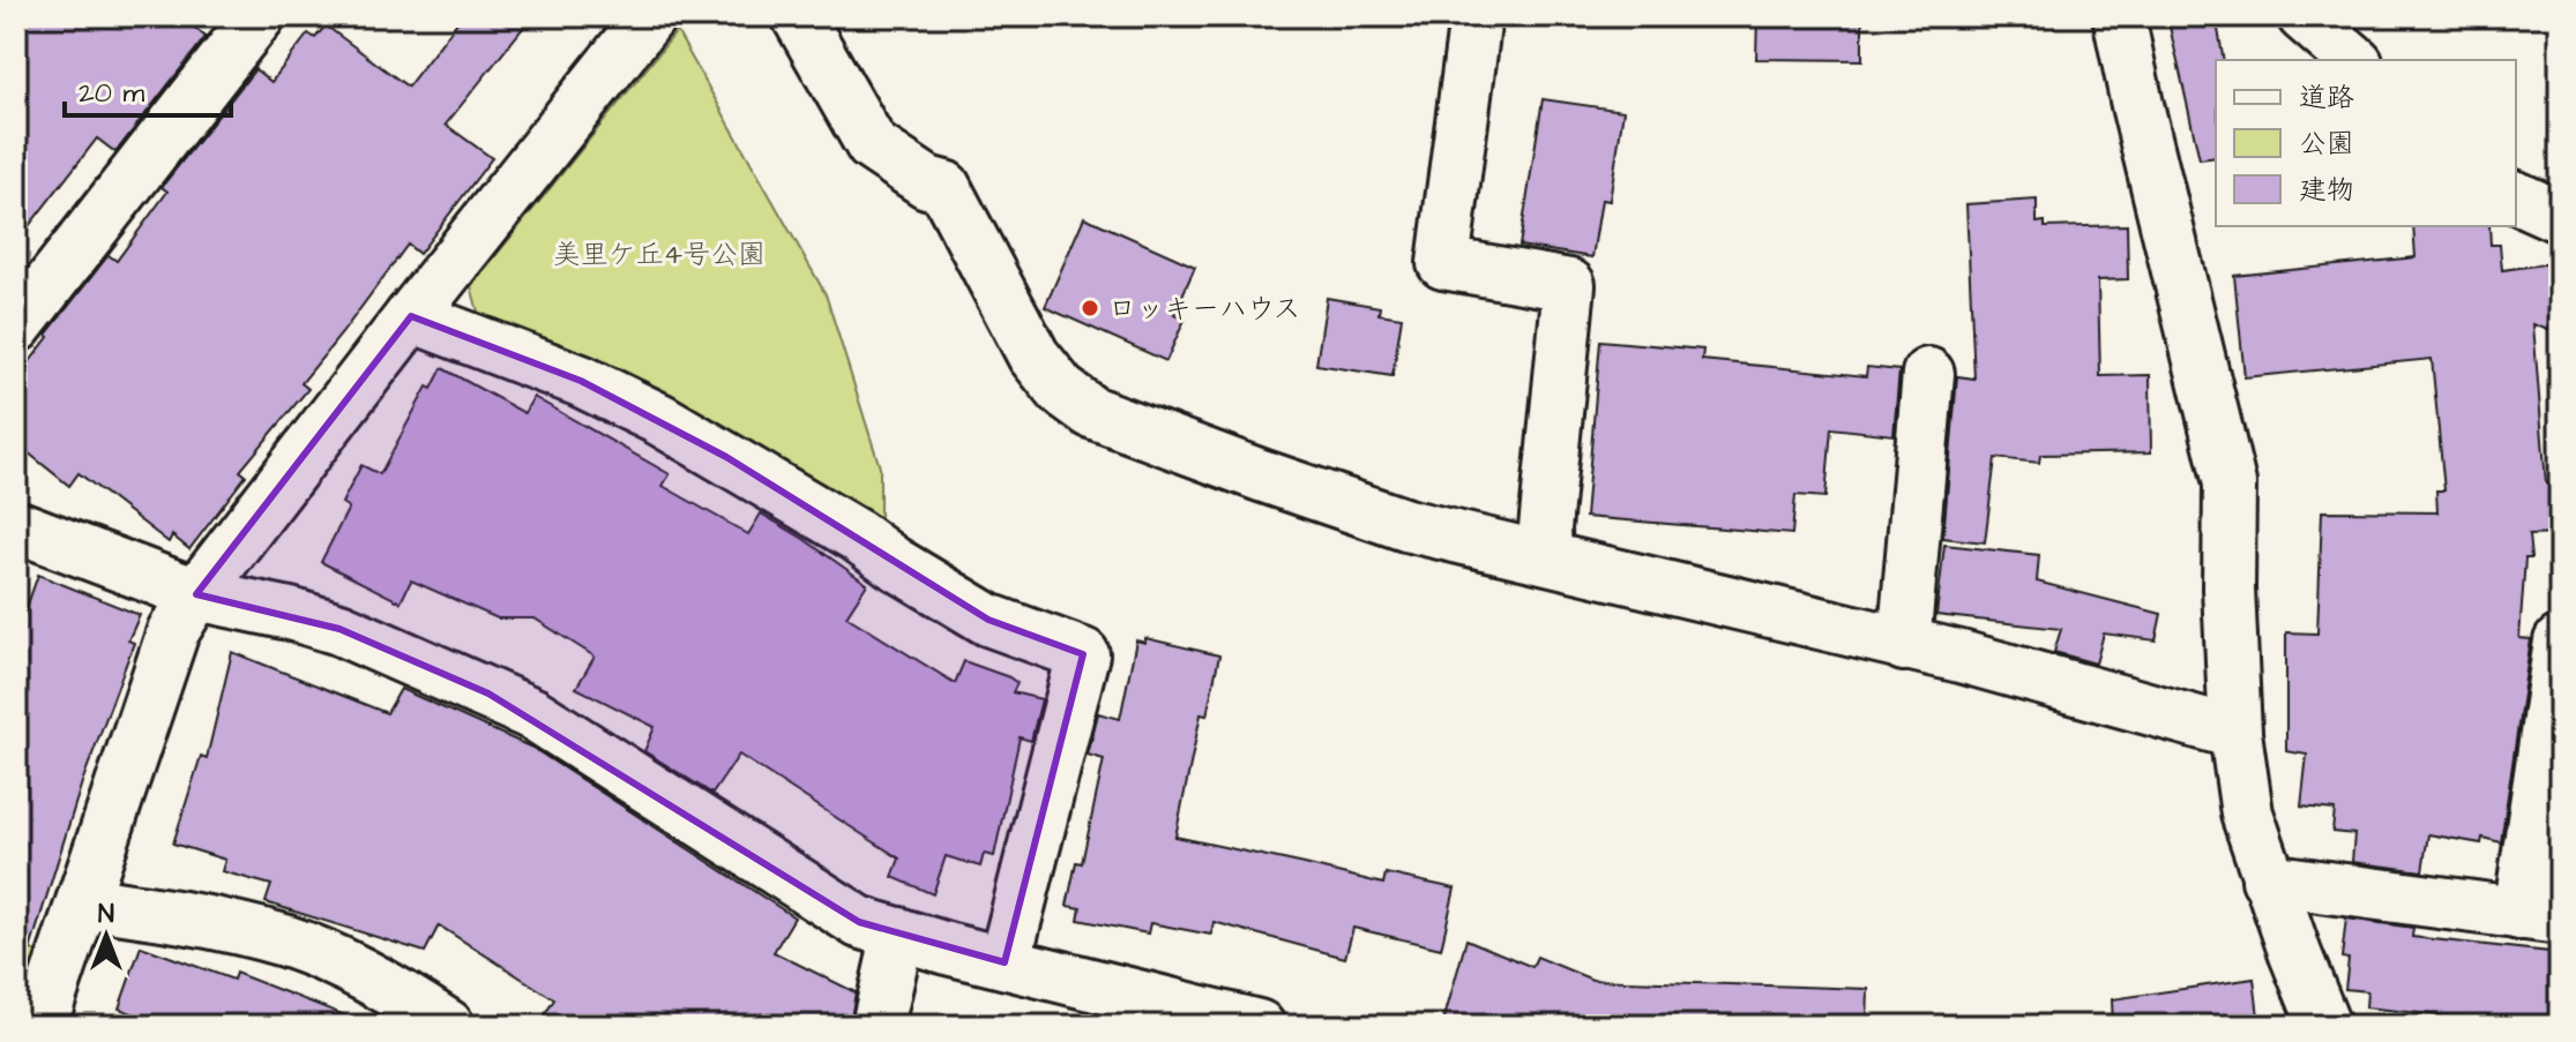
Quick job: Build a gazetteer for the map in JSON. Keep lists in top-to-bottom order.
{
  "parks": ["美里ケ丘4号公園"],
  "places": ["ロッキーハウス"],
  "legend": ["道路", "公園", "建物"],
  "scale_bar": "20 m",
  "north": "top"
}
